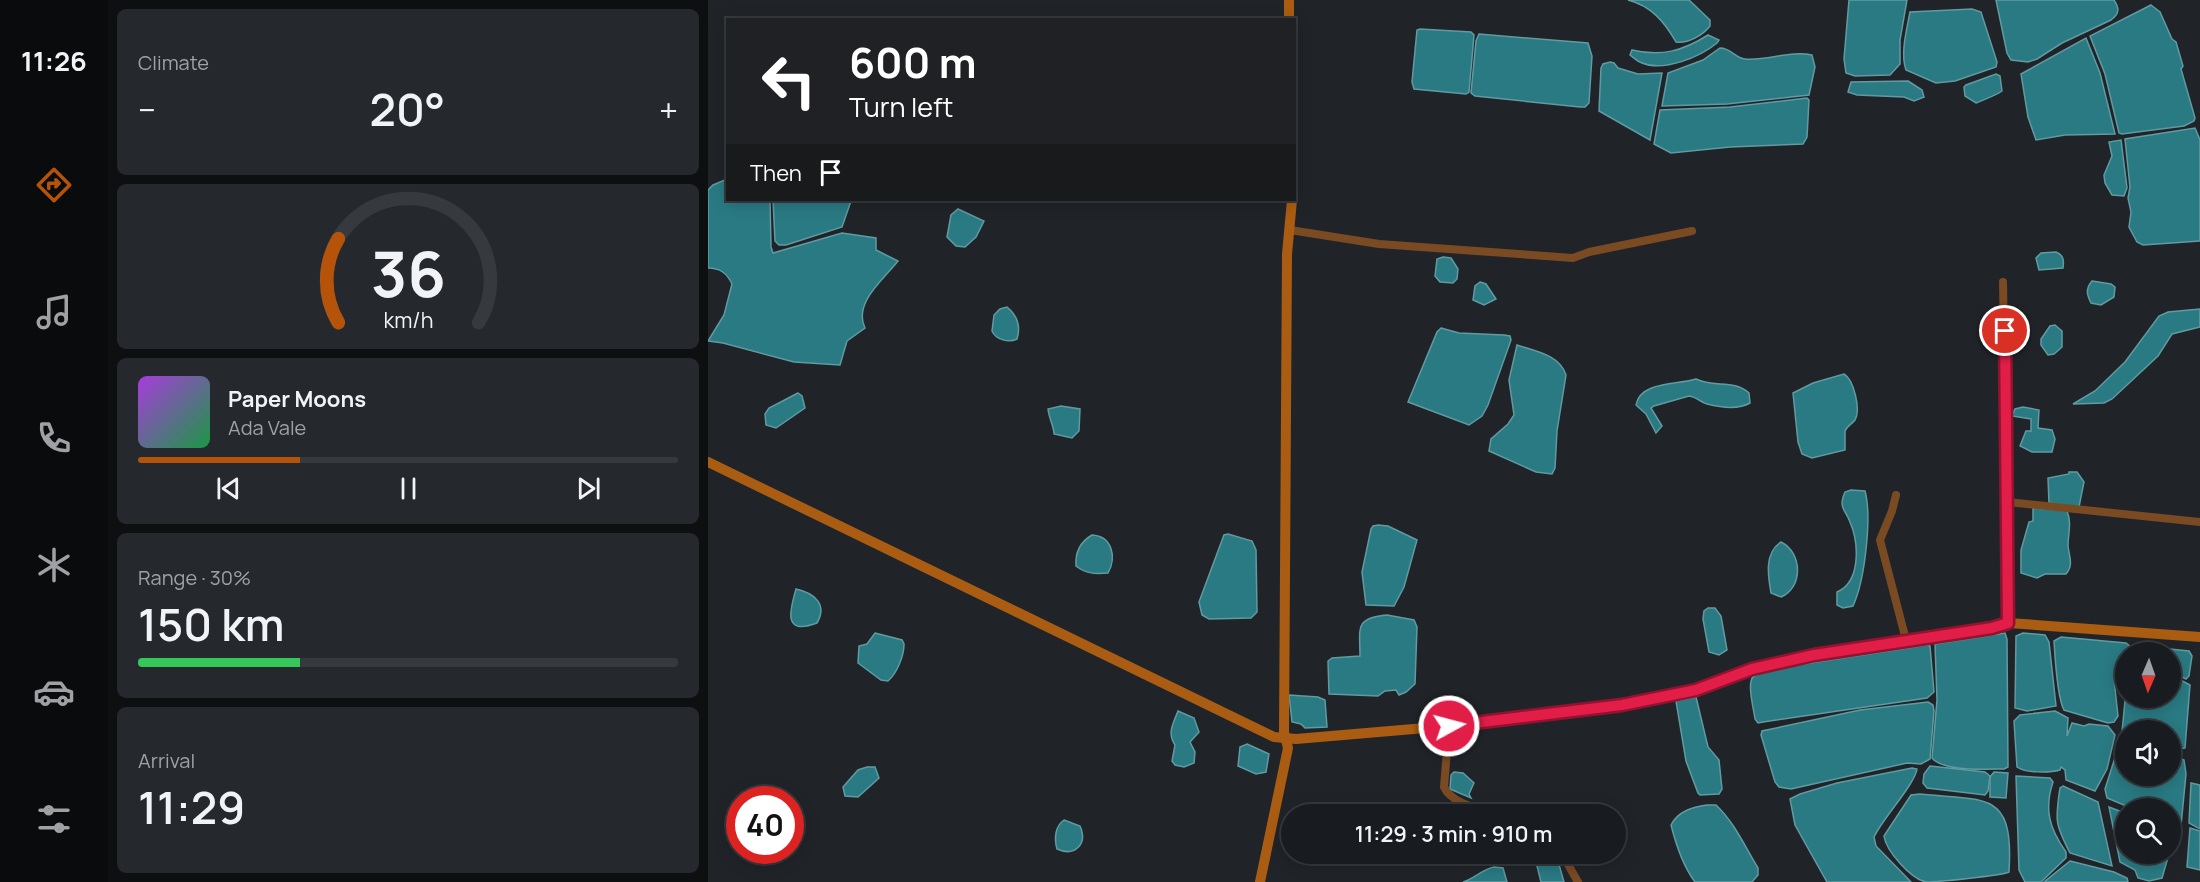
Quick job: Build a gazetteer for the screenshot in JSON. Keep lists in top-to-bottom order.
{
  "north": "bottom",
  "page": {
    "tabs": "11:26",
    "tile": [
      "Climate",
      ["Range · 30%", "150 km"],
      ["Arrival", "11:29"]
    ],
    "turn": ["600 m", "Turn left"],
    "heat": ["−", "20°", "+"],
    "then": "Then",
    "song": ["Paper Moons", "Ada Vale"],
    "limit": "40",
    "trip": "11:29 · 3 min · 910 m",
    "gauge": ["36", "km/h"]
  }
}
